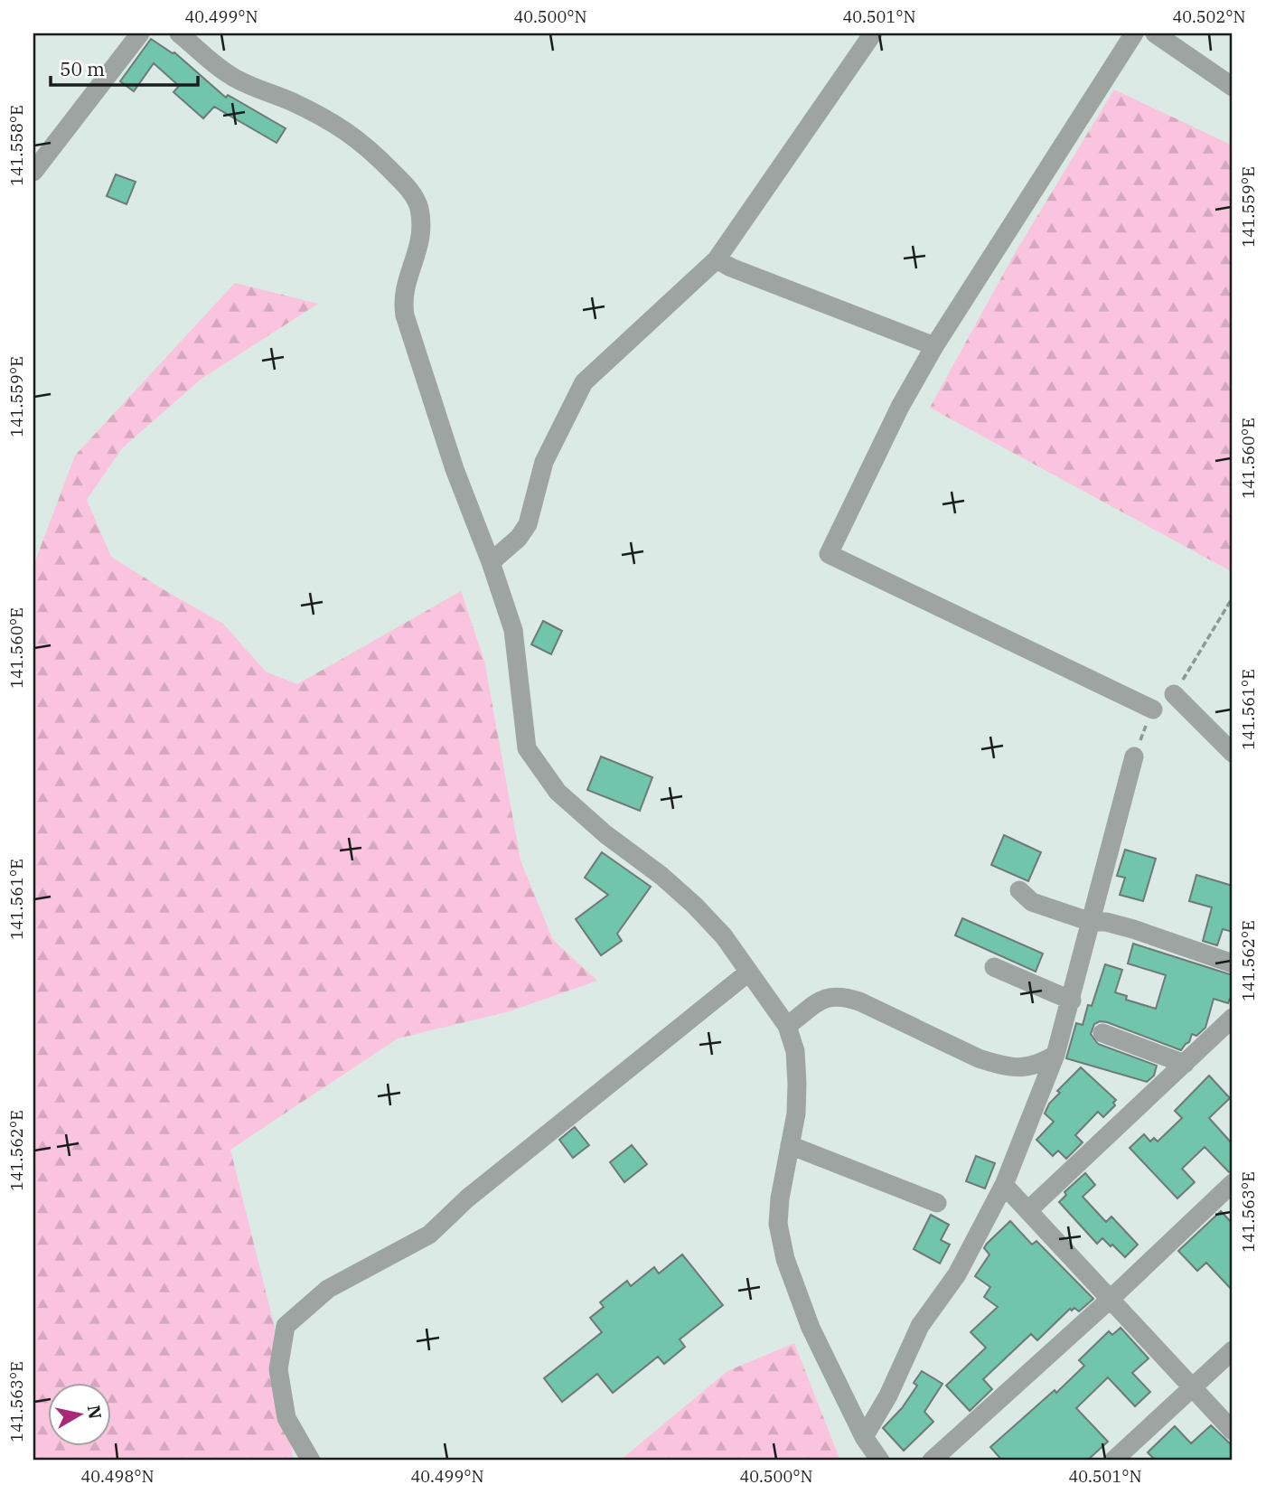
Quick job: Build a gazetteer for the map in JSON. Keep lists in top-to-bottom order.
{
  "scale_bar": "50 m",
  "north": "right",
  "coordinates": [
    "40.499°N",
    "40.500°N",
    "40.501°N",
    "40.502°N",
    "141.558°E",
    "141.559°E",
    "141.560°E",
    "141.561°E",
    "141.562°E",
    "141.563°E",
    "40.498°N"
  ]
}
